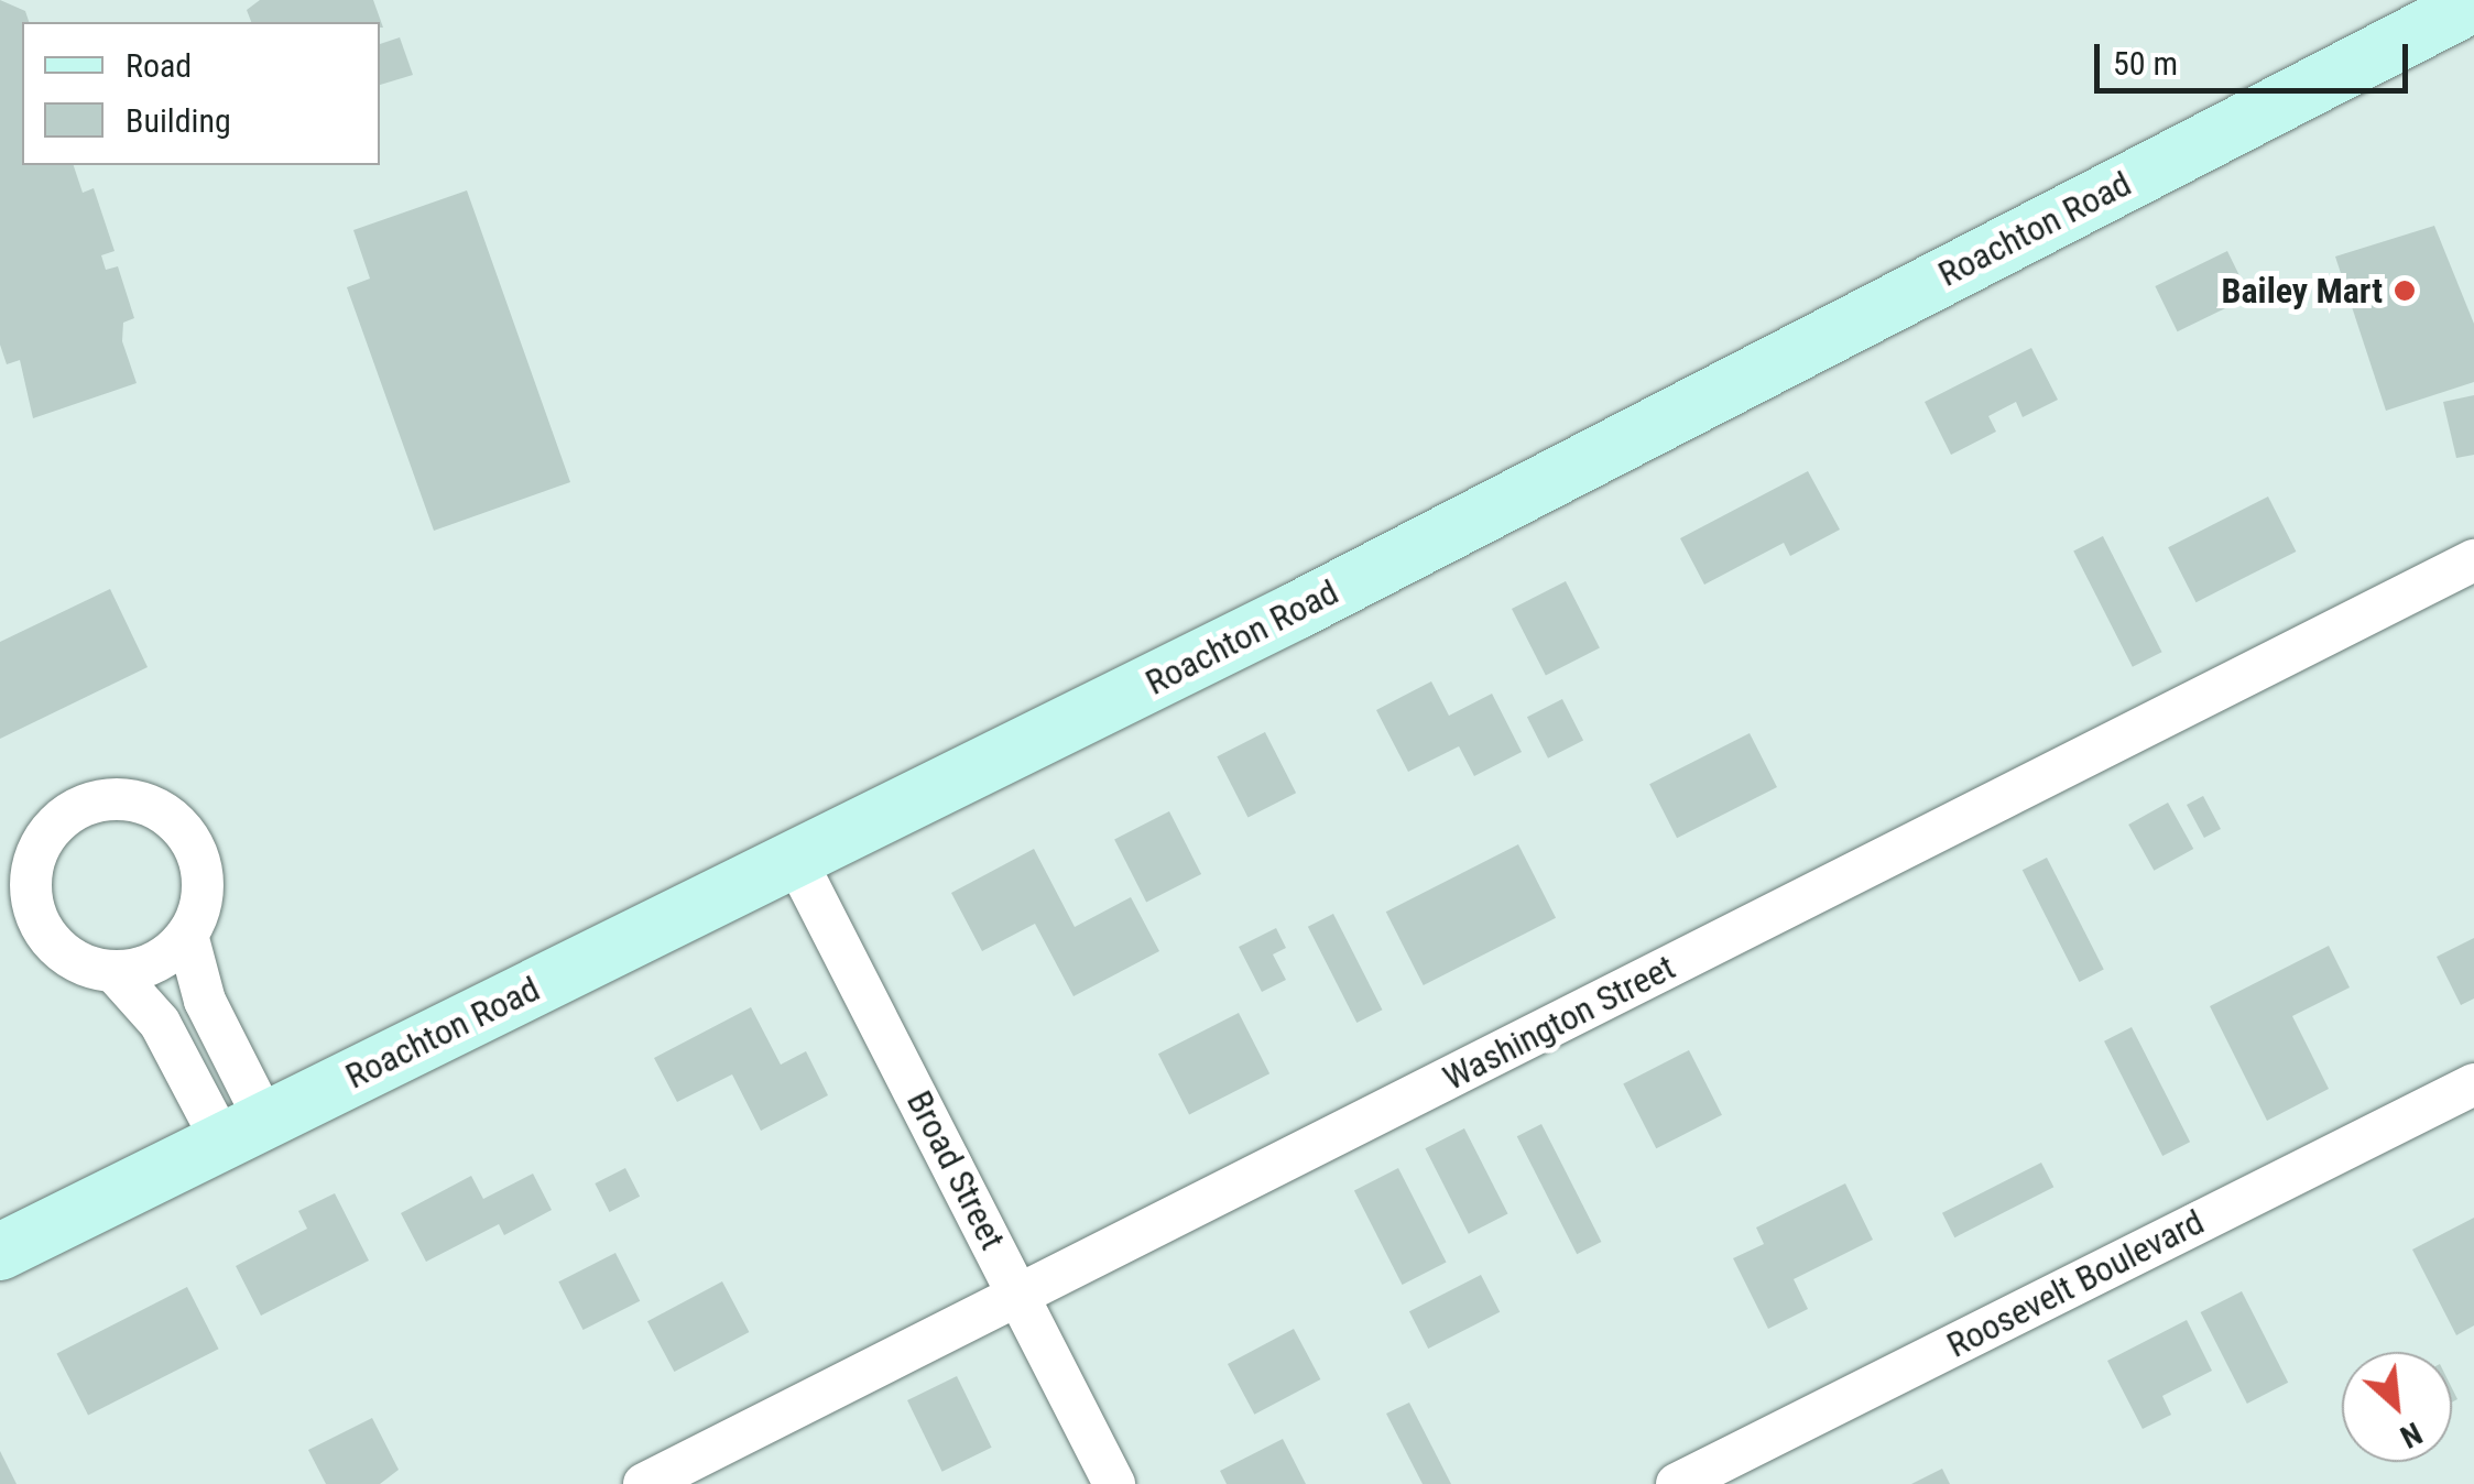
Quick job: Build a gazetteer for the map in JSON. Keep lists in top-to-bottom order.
{
  "streets": {
    "street": [
      "Roachton Road",
      "Washington Street",
      "Broad Street",
      "Roosevelt Boulevard"
    ]
  },
  "crossings": [
    ["Roachton Road", "Broad Street"],
    ["Washington Street", "Broad Street"]
  ],
  "places": ["Bailey Mart"],
  "legend": ["Road", "Building"],
  "scale_bar": "50 m",
  "north": "bottom right"
}
